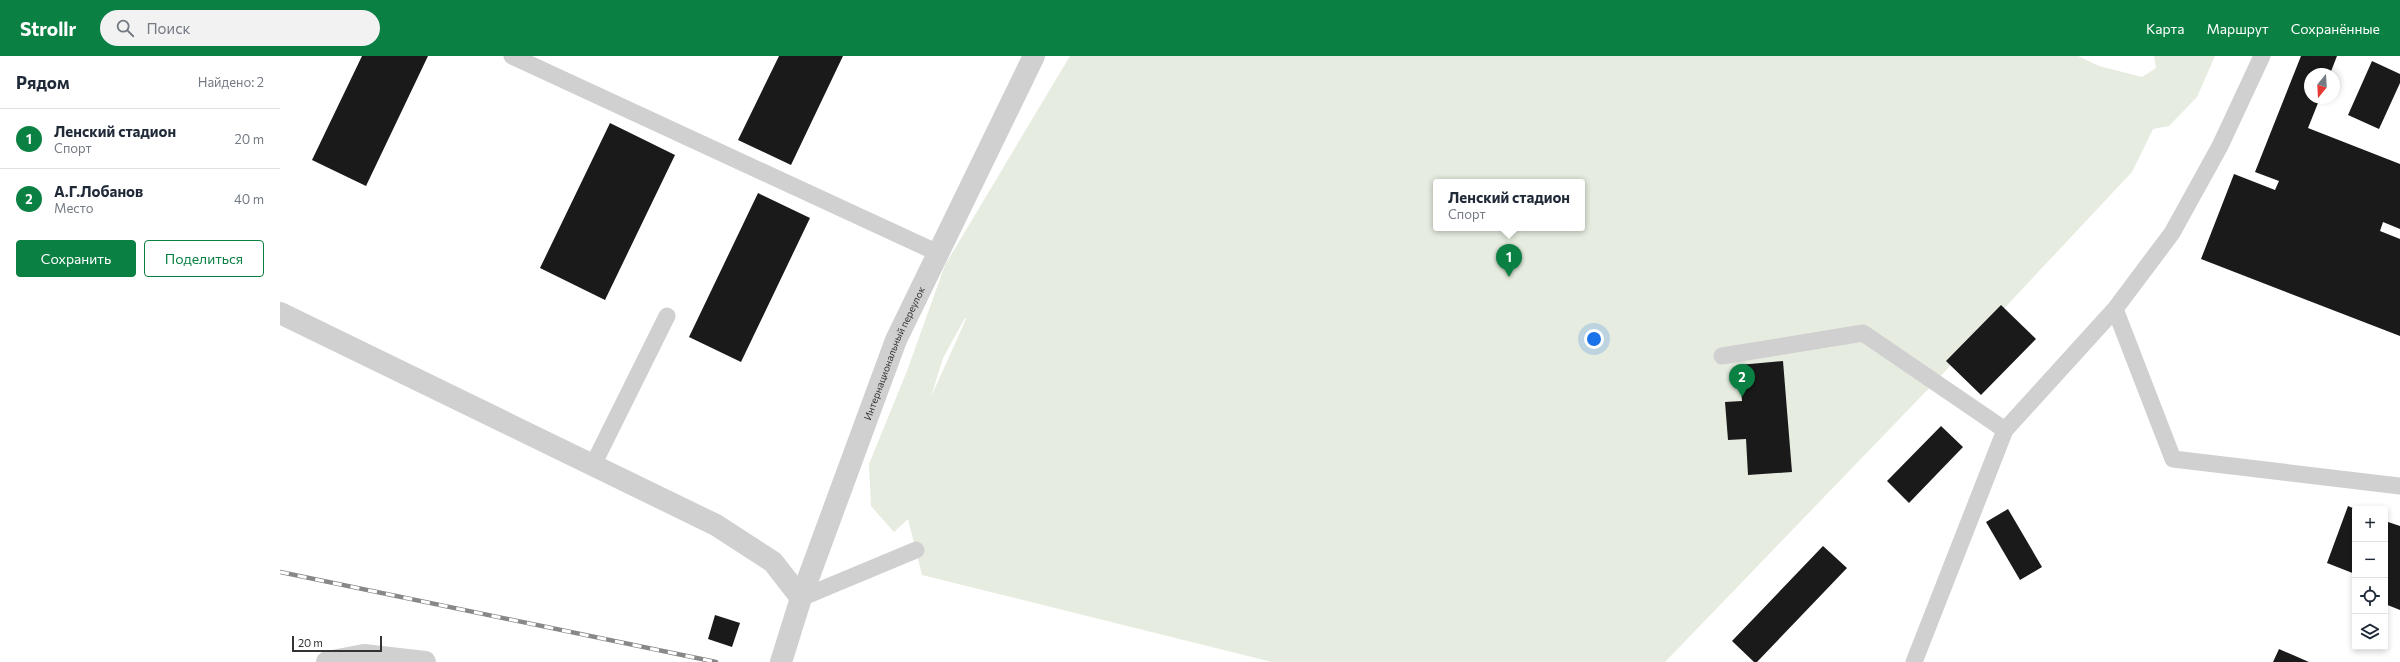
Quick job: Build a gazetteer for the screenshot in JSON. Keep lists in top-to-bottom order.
{
  "streets": {
    "street": ["Интернациональный переулок"]
  },
  "scale_bar": "20 m",
  "north": "bottom",
  "page": {
    "header": "Strollr",
    "search": "Поиск",
    "nav": ["Карта", "Маршрут", "Сохранённые"],
    "heading": ["Рядом", "Найдено: 2"],
    "list": [
      {
        "mark": "1",
        "name": "Ленский стадион",
        "note": "Спорт",
        "value": "20 m"
      },
      {
        "mark": "2",
        "name": "А.Г.Лобанов",
        "note": "Место",
        "value": "40 m"
      }
    ],
    "popup": ["Ленский стадион", "Спорт"],
    "buttons": ["Сохранить", "Поделиться"],
    "pins": ["1", "2"],
    "map_buttons": ["+", "−"],
    "scale": "20 m"
  }
}
